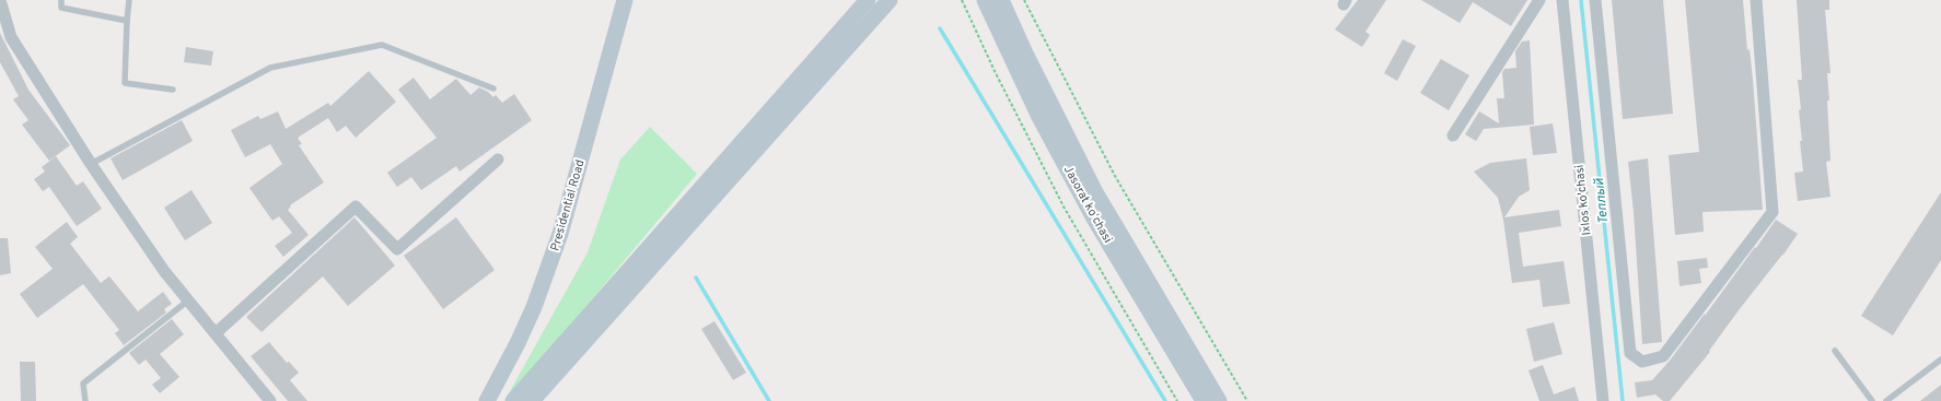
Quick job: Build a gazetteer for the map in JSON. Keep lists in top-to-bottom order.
{
  "streets": {
    "main road": ["Jasorat koʻchasi", "Presidential Road"],
    "street": ["Ixlos ko'chasi"]
  },
  "water": ["Теплый"]
}
